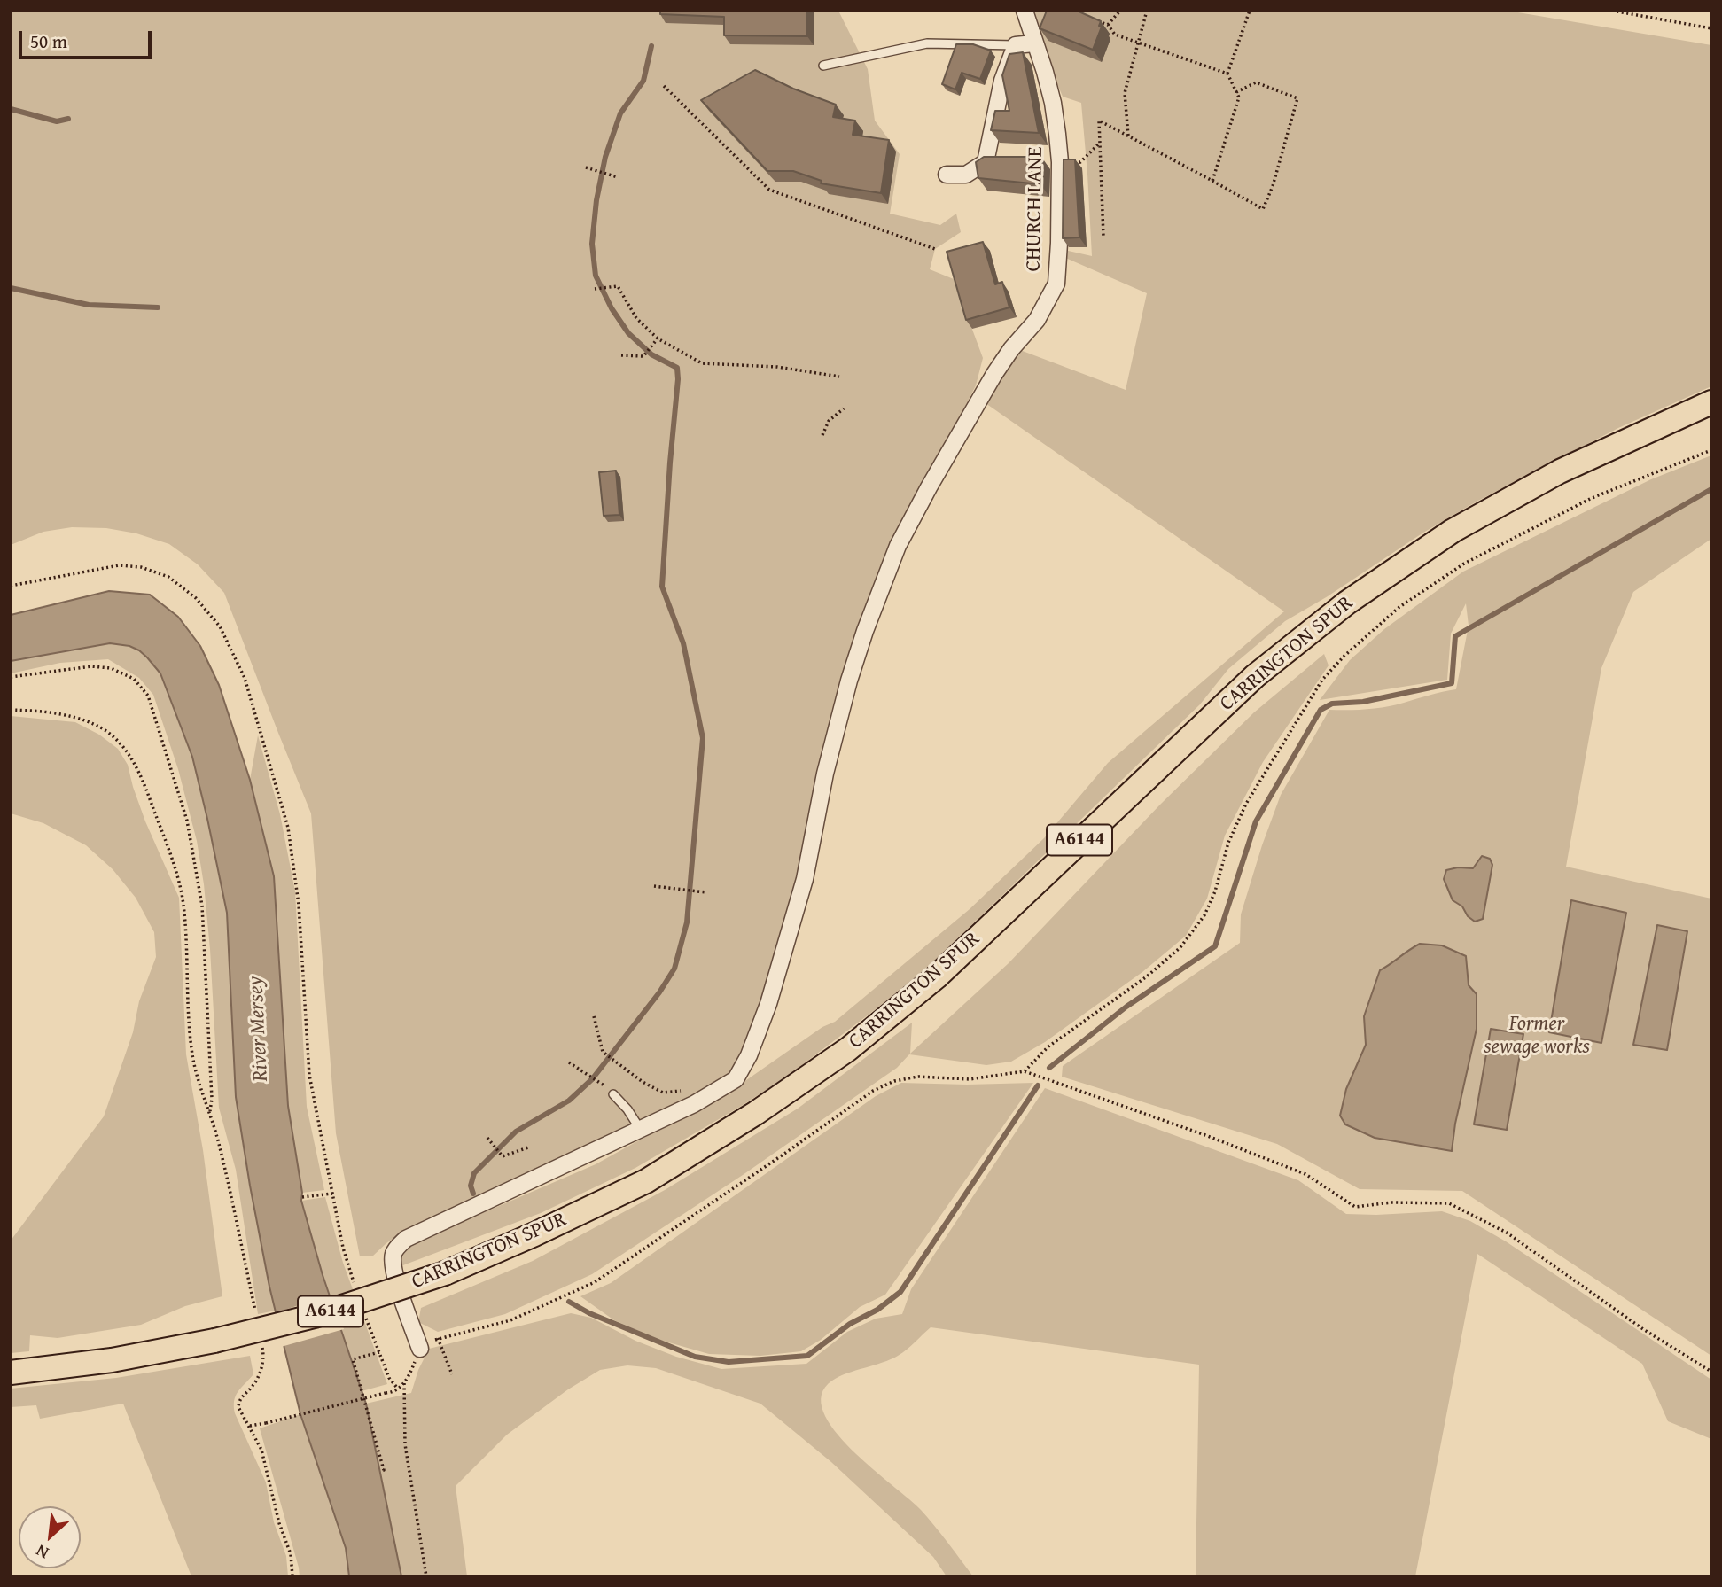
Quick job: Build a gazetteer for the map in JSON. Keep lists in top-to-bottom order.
{
  "streets": {
    "main road": ["CARRINGTON SPUR", "A6144"],
    "street": ["CHURCH LANE"]
  },
  "water": ["River Mersey"],
  "parks": ["Former sewage works"],
  "scale_bar": "50 m",
  "north": "bottom left"
}
